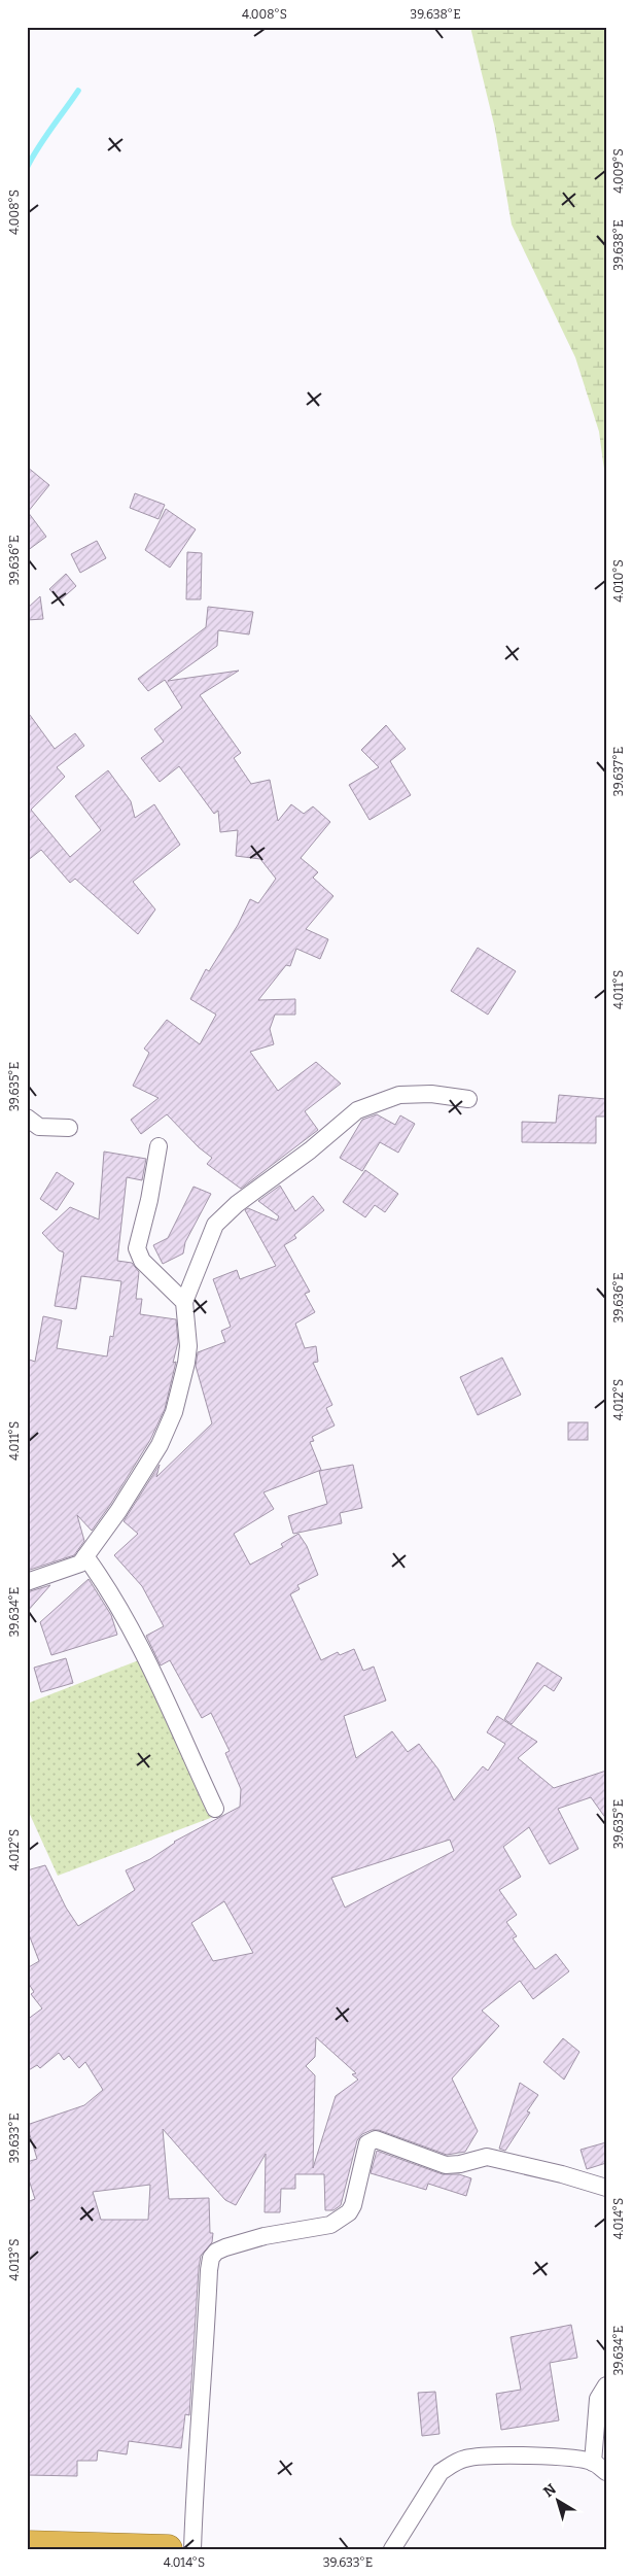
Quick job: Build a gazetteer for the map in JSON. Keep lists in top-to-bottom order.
{
  "north": "top left",
  "coordinates": [
    "4.008°S",
    "39.638°E",
    "4.009°S",
    "39.636°E",
    "4.010°S",
    "39.637°E",
    "4.011°S",
    "39.635°E",
    "4.012°S",
    "39.634°E",
    "39.633°E",
    "4.014°S",
    "4.013°S"
  ]
}
